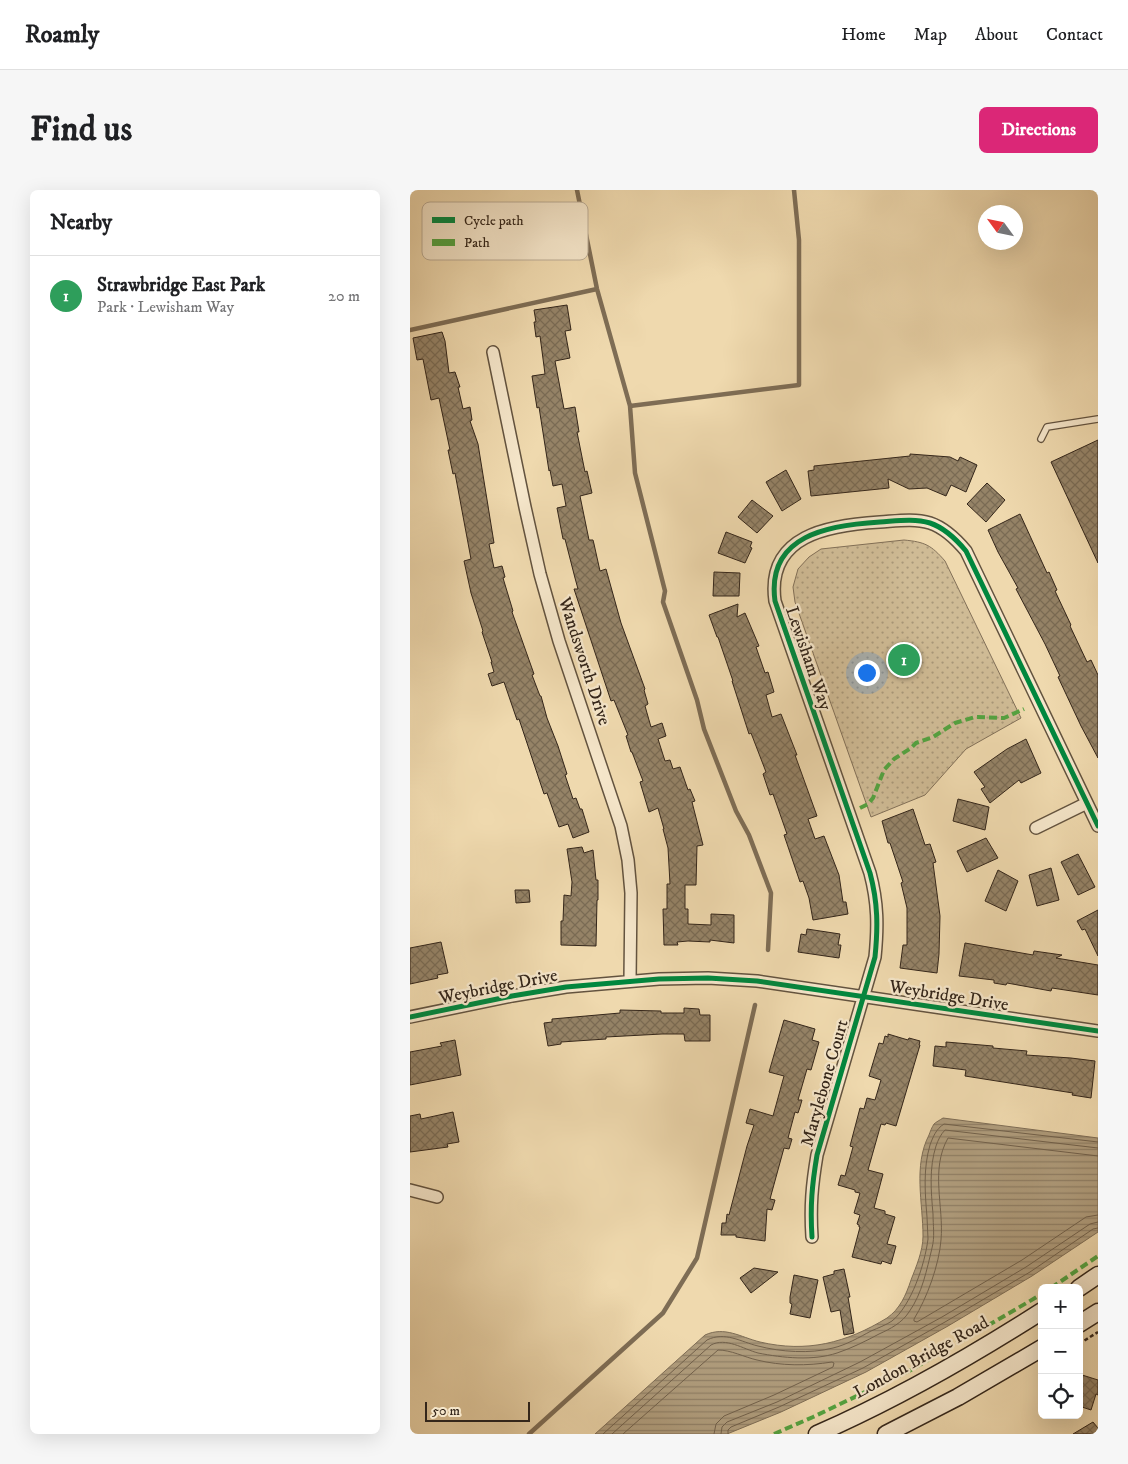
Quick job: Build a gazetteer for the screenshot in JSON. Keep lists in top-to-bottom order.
{
  "streets": {
    "main road": ["London Bridge Road"],
    "street": [
      "Lewisham Way",
      "Wandsworth Drive",
      "Weybridge Drive",
      "Marylebone Court"
    ]
  },
  "crossings": [
    ["Lewisham Way", "Weybridge Drive"],
    ["Lewisham Way", "Marylebone Court"],
    ["Wandsworth Drive", "Weybridge Drive"],
    ["Weybridge Drive", "Marylebone Court"]
  ],
  "legend": ["Cycle path", "Path"],
  "scale_bar": "50 m",
  "north": "top left",
  "page": {
    "header": "Roamly",
    "nav": [
      "Home",
      "Map",
      "About",
      "Contact"
    ],
    "buttons": "Directions",
    "title": "Find us",
    "heading": "Nearby",
    "list": [
      {
        "mark": "1",
        "name": "Strawbridge East Park",
        "note": "Park · Lewisham Way",
        "value": "20 m"
      }
    ],
    "pins": "1",
    "map_buttons": ["+", "−"],
    "scale": "50 m"
  }
}
